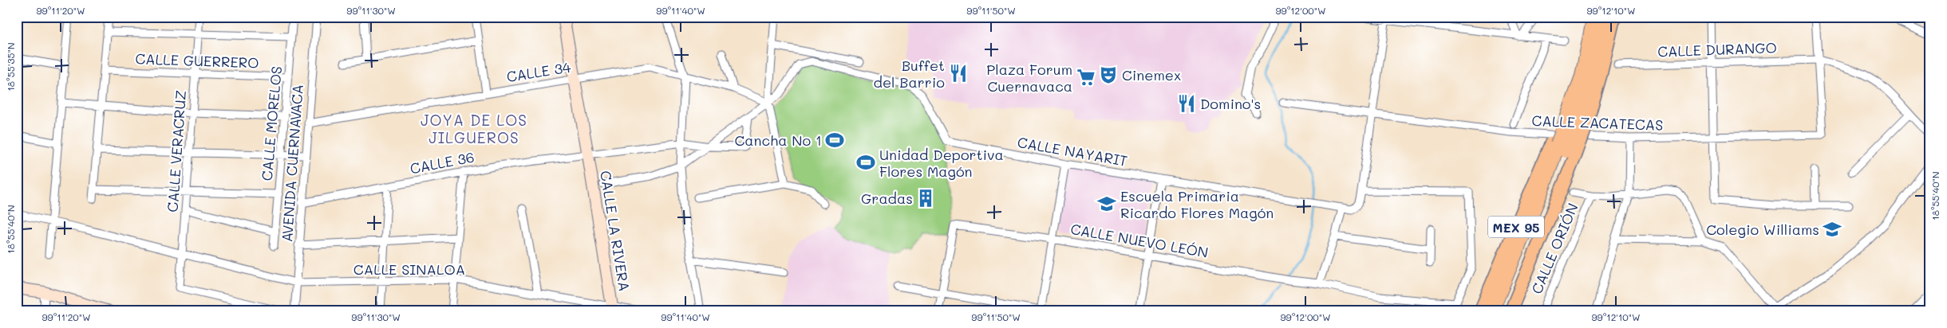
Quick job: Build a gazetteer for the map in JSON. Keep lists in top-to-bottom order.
{
  "streets": {
    "highway": ["MEX 95"],
    "street": [
      "CALLE DURANGO",
      "CALLE GUERRERO",
      "CALLE 34",
      "CALLE ZACATECAS",
      "CALLE MORELOS",
      "CALLE VERACRUZ",
      "CALLE NAYARIT",
      "CALLE 36",
      "AVENIDA CUERNAVACA",
      "CALLE LA RIVERA",
      "CALLE NUEVO LEÓN",
      "CALLE ORIÓN",
      "CALLE SINALOA"
    ]
  },
  "crossings": [
    ["CALLE DURANGO", "CALLE ZACATECAS"],
    ["CALLE GUERRERO", "CALLE MORELOS"],
    ["CALLE GUERRERO", "CALLE VERACRUZ"],
    ["CALLE 34", "CALLE NAYARIT"],
    ["CALLE 34", "AVENIDA CUERNAVACA"],
    ["CALLE 34", "CALLE LA RIVERA"],
    ["CALLE VERACRUZ", "CALLE SINALOA"],
    ["CALLE NAYARIT", "CALLE NUEVO LEÓN"],
    ["CALLE 36", "AVENIDA CUERNAVACA"],
    ["CALLE 36", "CALLE LA RIVERA"],
    ["AVENIDA CUERNAVACA", "CALLE SINALOA"],
    ["CALLE LA RIVERA", "CALLE SINALOA"]
  ],
  "districts": ["JOYA DE LOS JILGUEROS"],
  "places": {
    "restaurant": ["Buffet del Barrio", "Domino's"],
    "theatre": ["Cinemex"],
    "supermarket": ["Plaza Forum Cuernavaca"],
    "sports": ["Cancha No 1", "Unidad Deportiva Flores Magón"],
    "building": ["Gradas"],
    "school or university": ["Escuela Primaria Ricardo Flores Magón", "Colegio Williams"]
  },
  "coordinates": [
    "99°11'20\"W",
    "99°11'30\"W",
    "99°11'40\"W",
    "99°11'50\"W",
    "99°12'00\"W",
    "99°12'10\"W",
    "18°55'35\"N",
    "18°55'40\"N"
  ]
}
